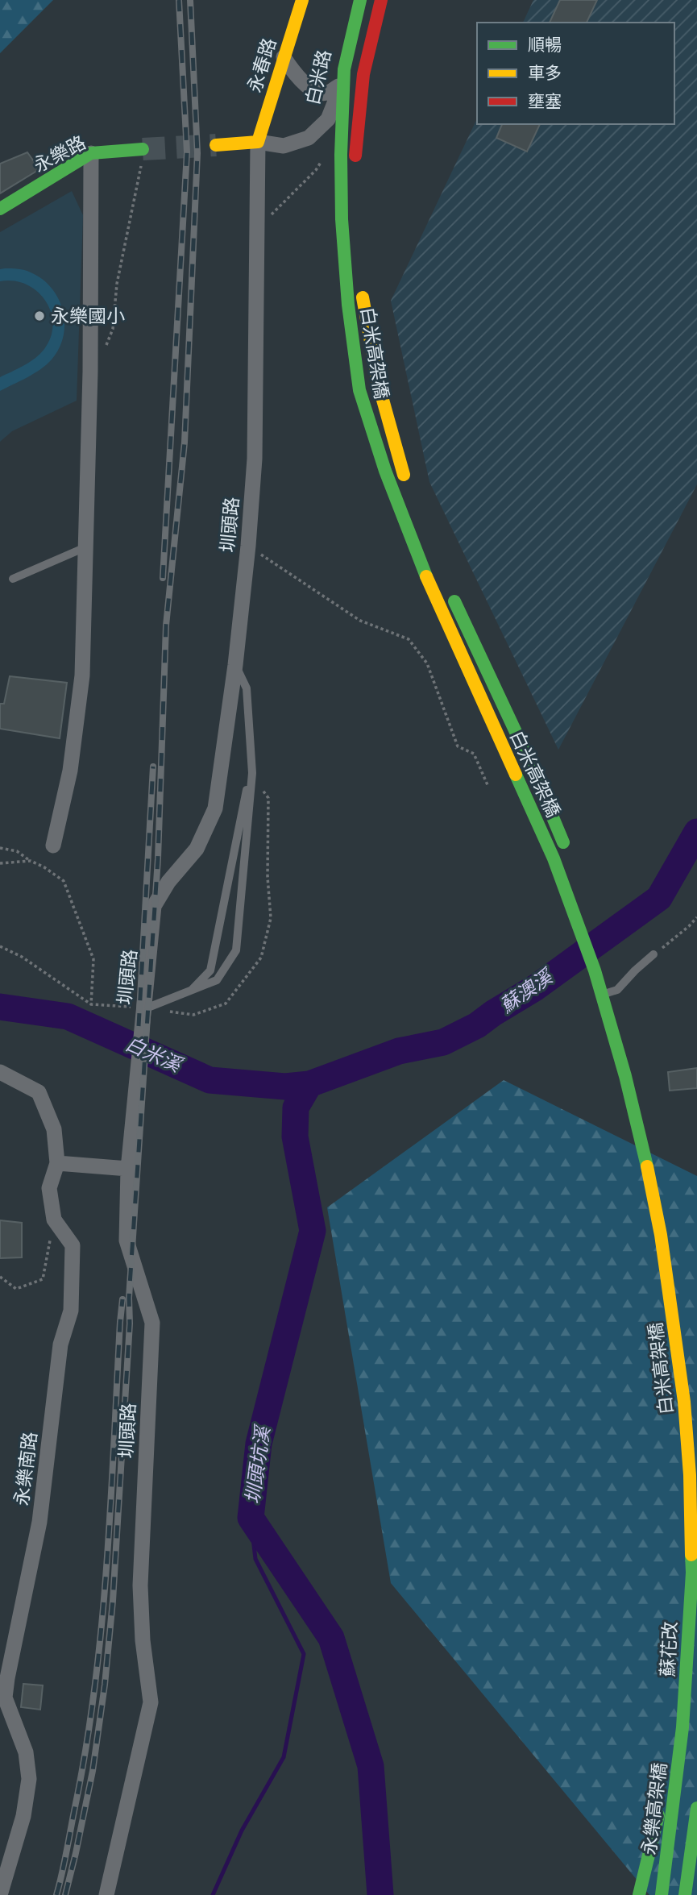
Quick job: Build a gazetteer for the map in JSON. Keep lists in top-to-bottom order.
{
  "streets": {
    "main road": [
      "永春路",
      "永樂路",
      "白米高架橋",
      "蘇花改",
      "永樂高架橋"
    ],
    "street": ["白米路", "圳頭路", "永樂南路"]
  },
  "crossings": [
    ["永春路", "白米路"],
    ["永春路", "圳頭路"],
    ["白米路", "圳頭路"],
    ["白米高架橋", "蘇花改"],
    ["蘇花改", "永樂高架橋"]
  ],
  "water": ["蘇澳溪", "白米溪", "圳頭坑溪"],
  "places": ["永樂國小"],
  "legend": ["順暢", "車多", "壅塞"]
}
